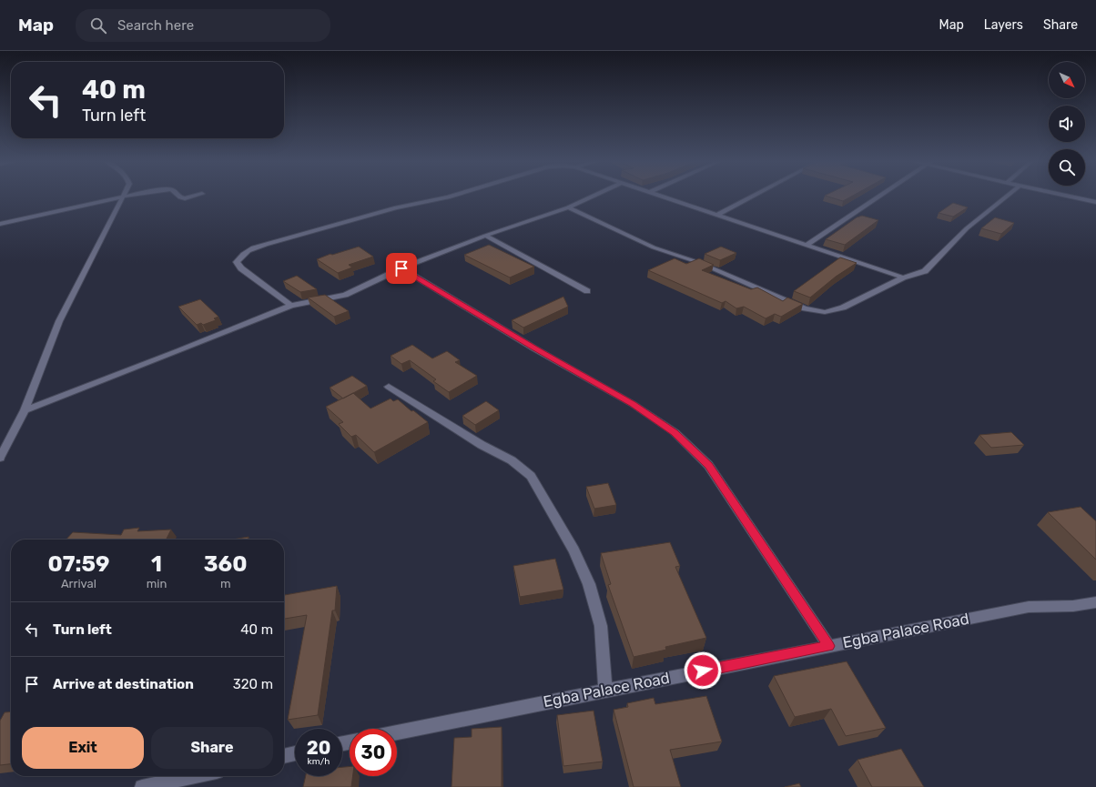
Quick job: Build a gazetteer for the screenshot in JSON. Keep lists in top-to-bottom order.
{
  "streets": {
    "street": ["Egba Palace Road"]
  },
  "north": "bottom right",
  "page": {
    "header": "Map",
    "search": "Search here",
    "nav": ["Map", "Layers", "Share"],
    "turn": ["40 m", "Turn left"],
    "eta": [
      "07:59",
      "Arrival",
      "1",
      "min",
      "360",
      "m"
    ],
    "list": [
      {
        "name": "Turn left",
        "value": "40 m"
      },
      {
        "name": "Arrive at destination",
        "value": "320 m"
      }
    ],
    "buttons": ["Exit", "Share"],
    "speed": "20 km/h",
    "limit": "30"
  }
}
